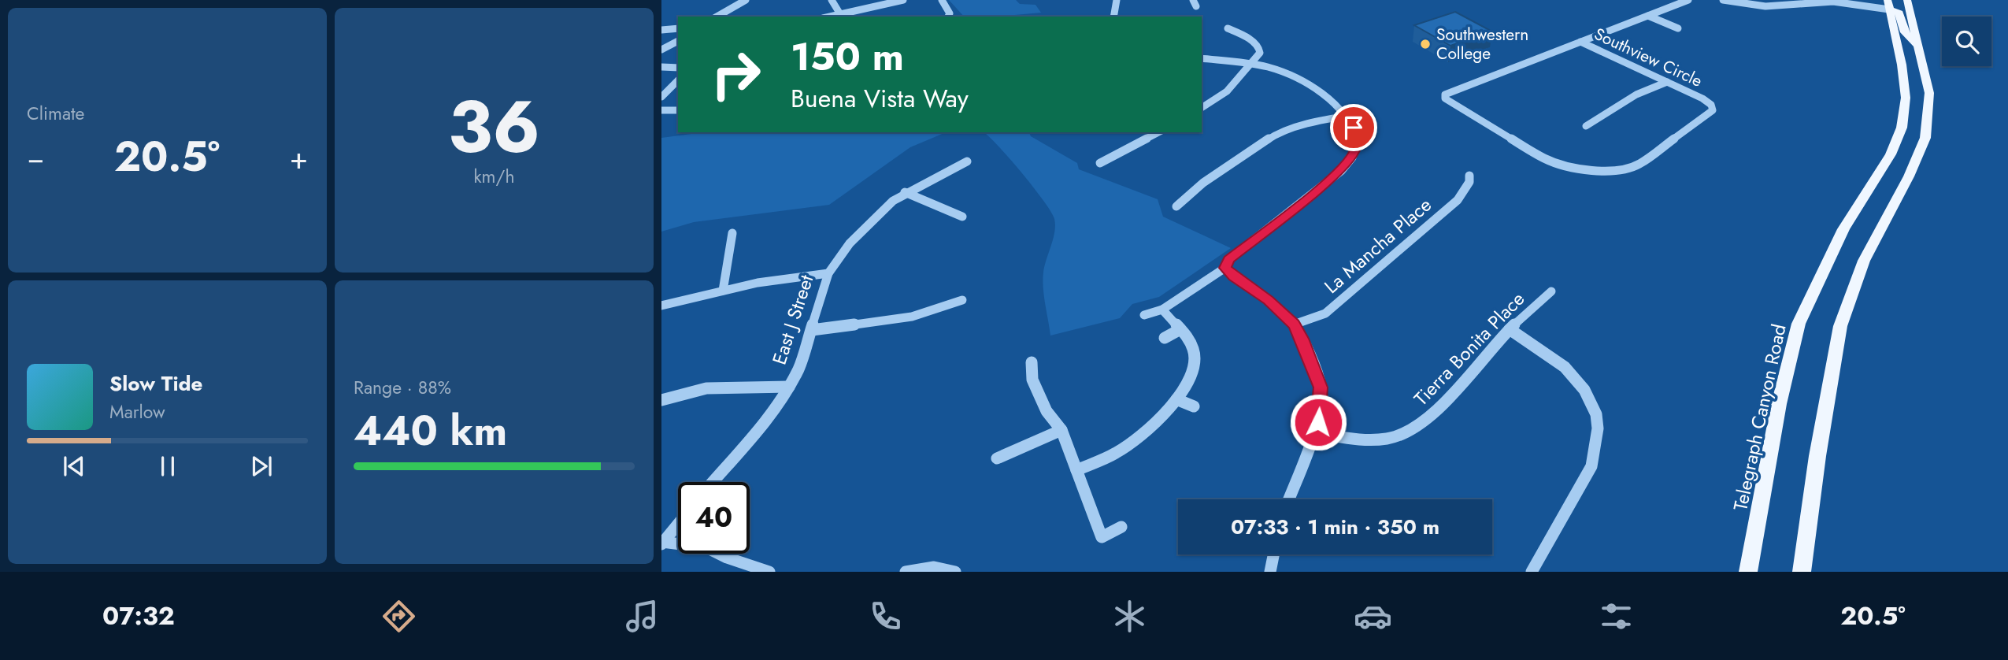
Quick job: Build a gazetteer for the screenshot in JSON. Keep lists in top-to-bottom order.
{
  "streets": {
    "main road": ["Telegraph Canyon Road"],
    "street": [
      "Southview Circle",
      "La Mancha Place",
      "East J Street",
      "Tierra Bonita Place"
    ]
  },
  "places": ["Southwestern College"],
  "page": {
    "tile": [
      "Climate",
      ["36", "km/h"],
      ["Range · 88%", "440 km"]
    ],
    "turn": ["150 m", "Buena Vista Way"],
    "heat": ["−", "20.5°", "+"],
    "song": ["Slow Tide", "Marlow"],
    "limit": "40",
    "trip": "07:33 · 1 min · 350 m",
    "tabs": ["07:32", "20.5°"]
  }
}
